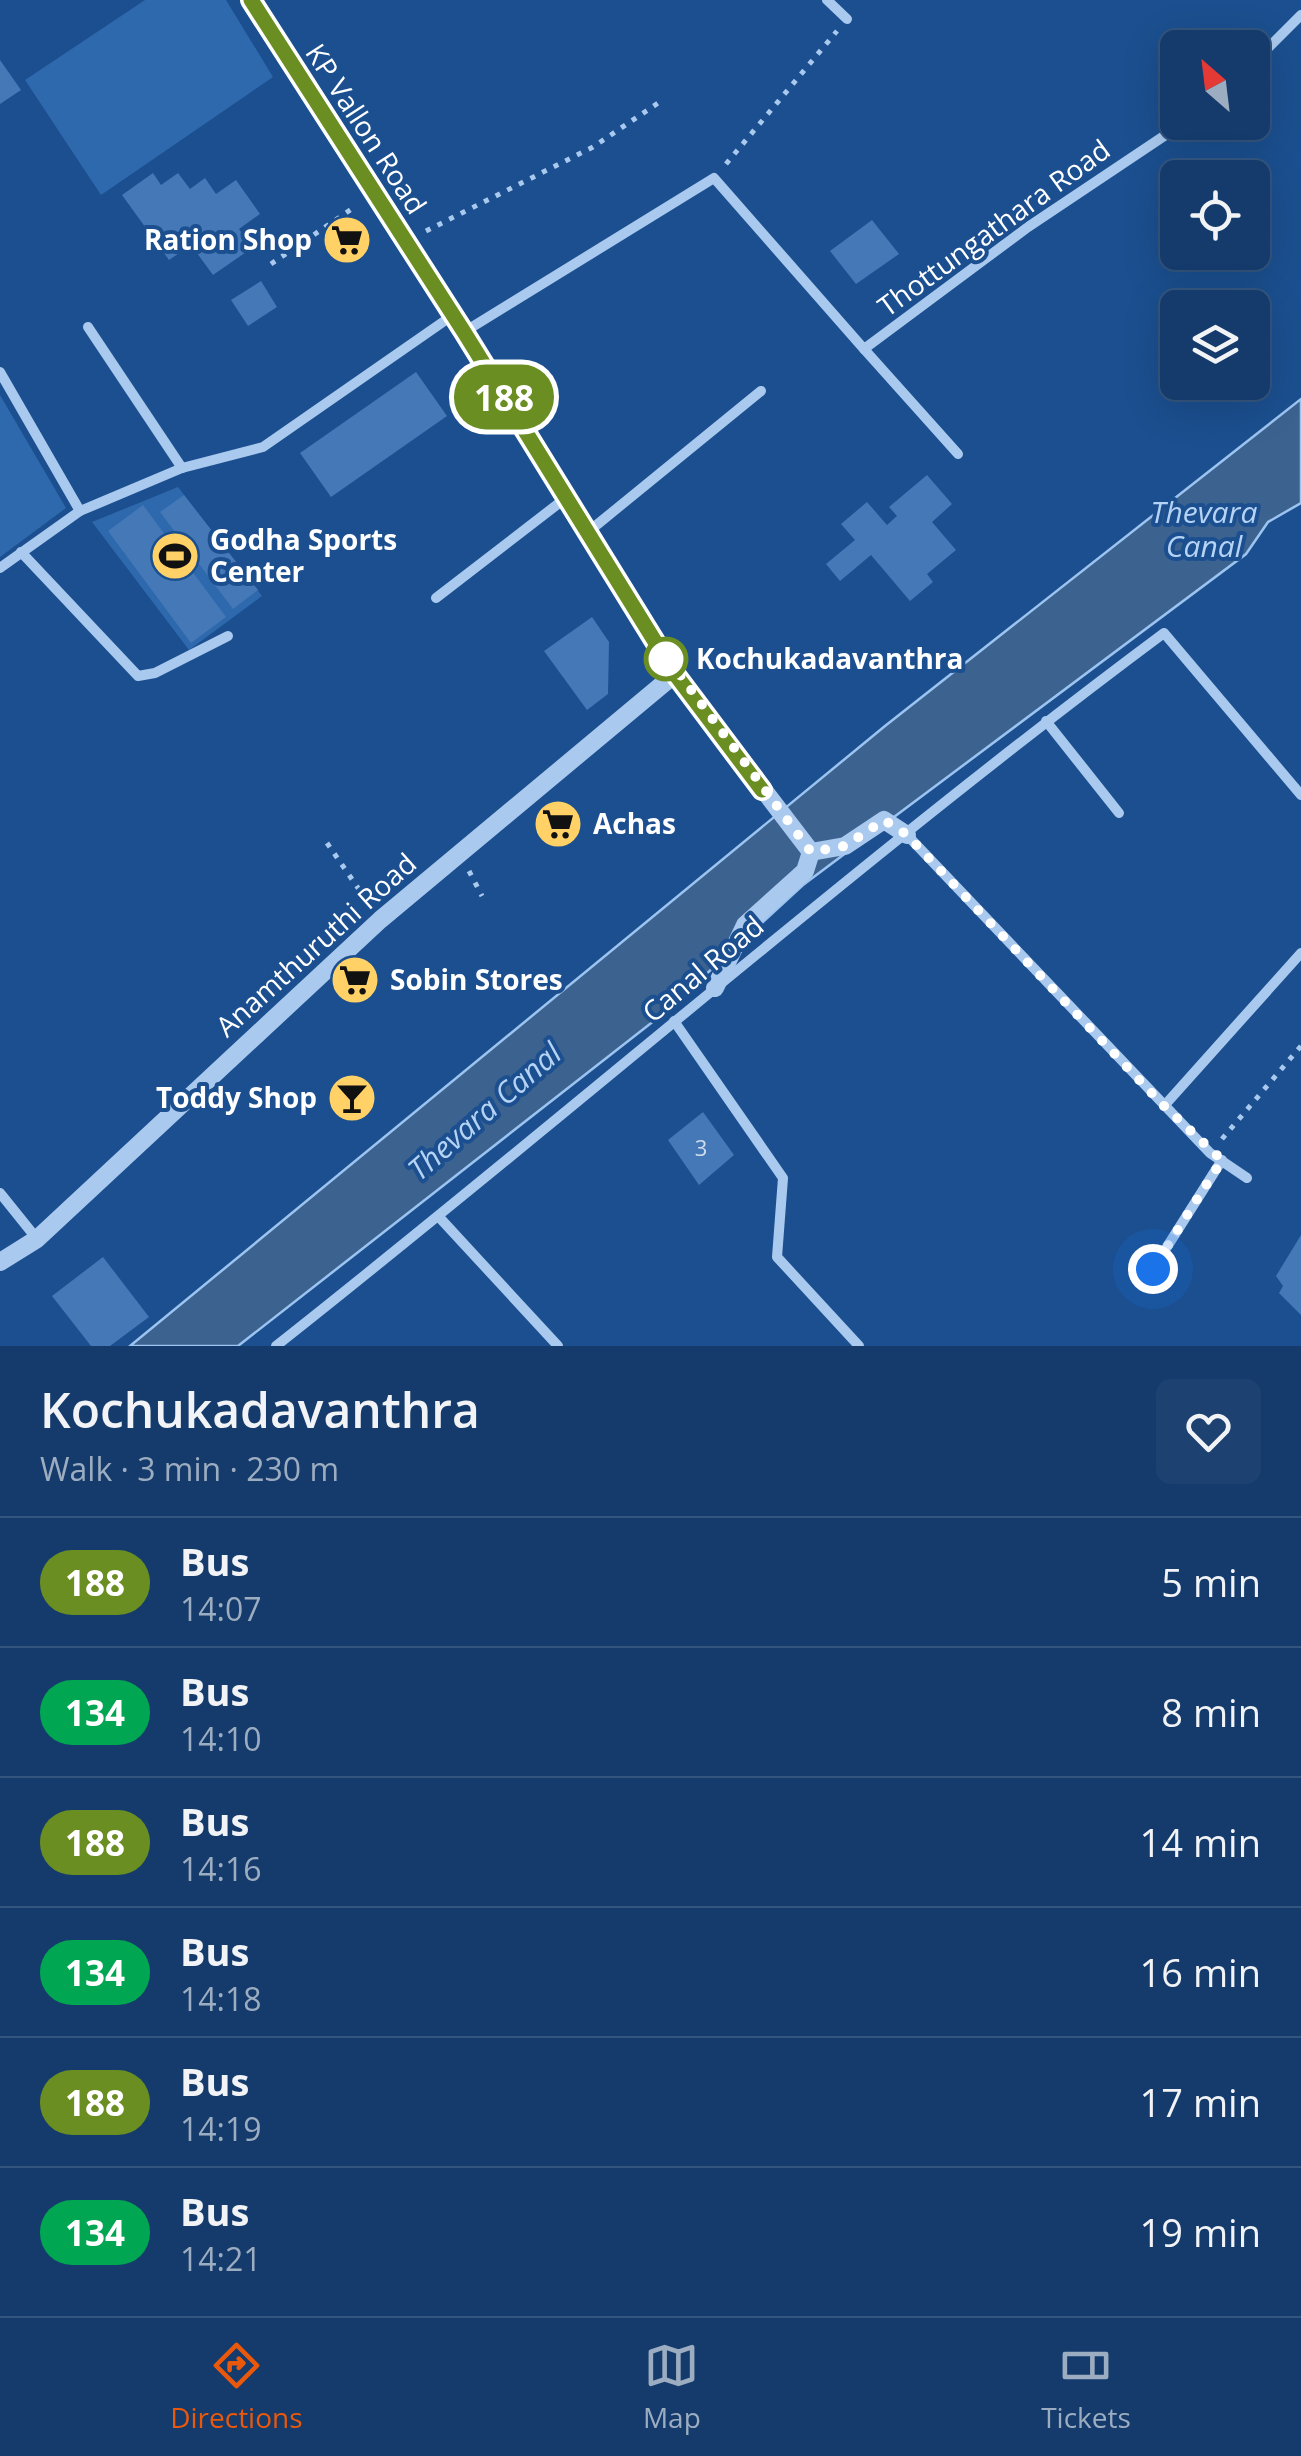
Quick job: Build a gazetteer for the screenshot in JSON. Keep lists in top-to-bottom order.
{
  "streets": {
    "street": [
      "KP Vallon Road",
      "Thottungathara Road",
      "Anamthuruthi Road",
      "Canal Road"
    ]
  },
  "crossings": [
    ["KP Vallon Road", "Anamthuruthi Road"]
  ],
  "water": ["Thevara Canal"],
  "places": {
    "supermarket": ["Ration Shop", "Achas", "Sobin Stores"],
    "sports": ["Godha Sports Center"],
    "other": ["Kochukadavanthra"],
    "bar": ["Toddy Shop"]
  },
  "lines": ["bus line 188"],
  "house_numbers": ["3"],
  "north": "top left",
  "page": {
    "on_map": "188",
    "heading": ["Kochukadavanthra", "Walk · 3 min · 230 m"],
    "list": [
      {
        "mark": "188",
        "name": "Bus",
        "note": "14:07",
        "value": "5 min"
      },
      {
        "mark": "134",
        "name": "Bus",
        "note": "14:10",
        "value": "8 min"
      },
      {
        "mark": "188",
        "name": "Bus",
        "note": "14:16",
        "value": "14 min"
      },
      {
        "mark": "134",
        "name": "Bus",
        "note": "14:18",
        "value": "16 min"
      },
      {
        "mark": "188",
        "name": "Bus",
        "note": "14:19",
        "value": "17 min"
      },
      {
        "mark": "134",
        "name": "Bus",
        "note": "14:21",
        "value": "19 min"
      }
    ],
    "tabs": ["Directions", "Map", "Tickets"]
  }
}
